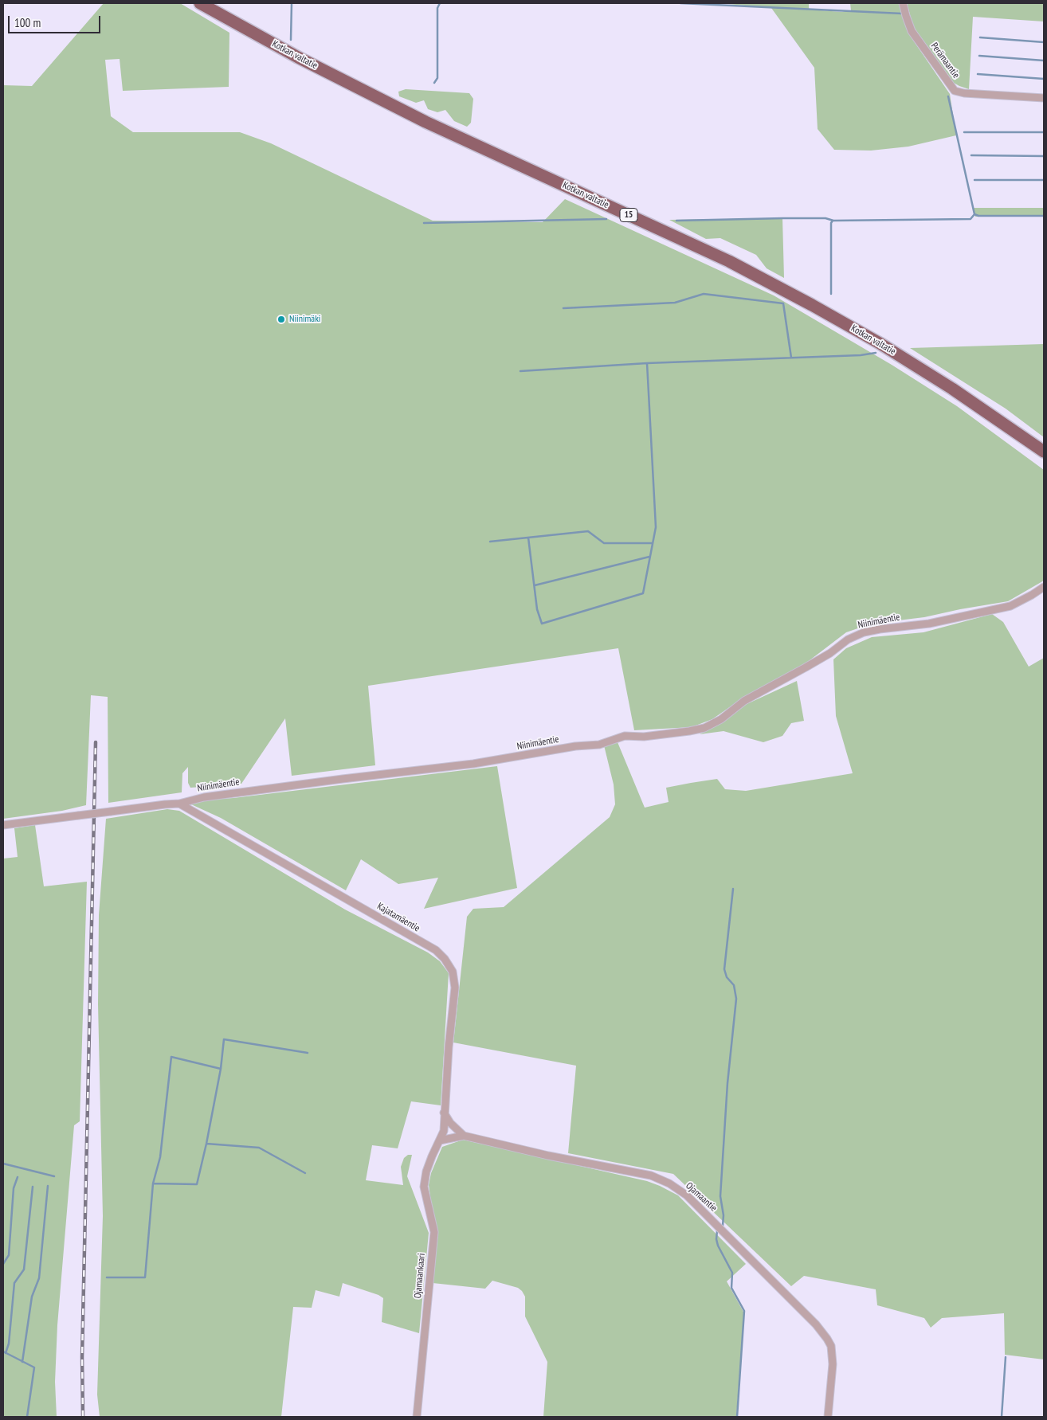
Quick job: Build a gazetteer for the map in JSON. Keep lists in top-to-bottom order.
{
  "streets": {
    "highway": ["Kotkan valtatie", "15"],
    "street": [
      "Perämaantie",
      "Niinimäentie",
      "Kajatamäentie",
      "Ojamaantie",
      "Ojamaankaari"
    ]
  },
  "crossings": [
    ["Niinimäentie", "Kajatamäentie"],
    ["Kajatamäentie", "Ojamaantie"],
    ["Kajatamäentie", "Ojamaankaari"],
    ["Ojamaantie", "Ojamaankaari"]
  ],
  "places": ["Niinimäki"],
  "scale_bar": "100 m"
}
